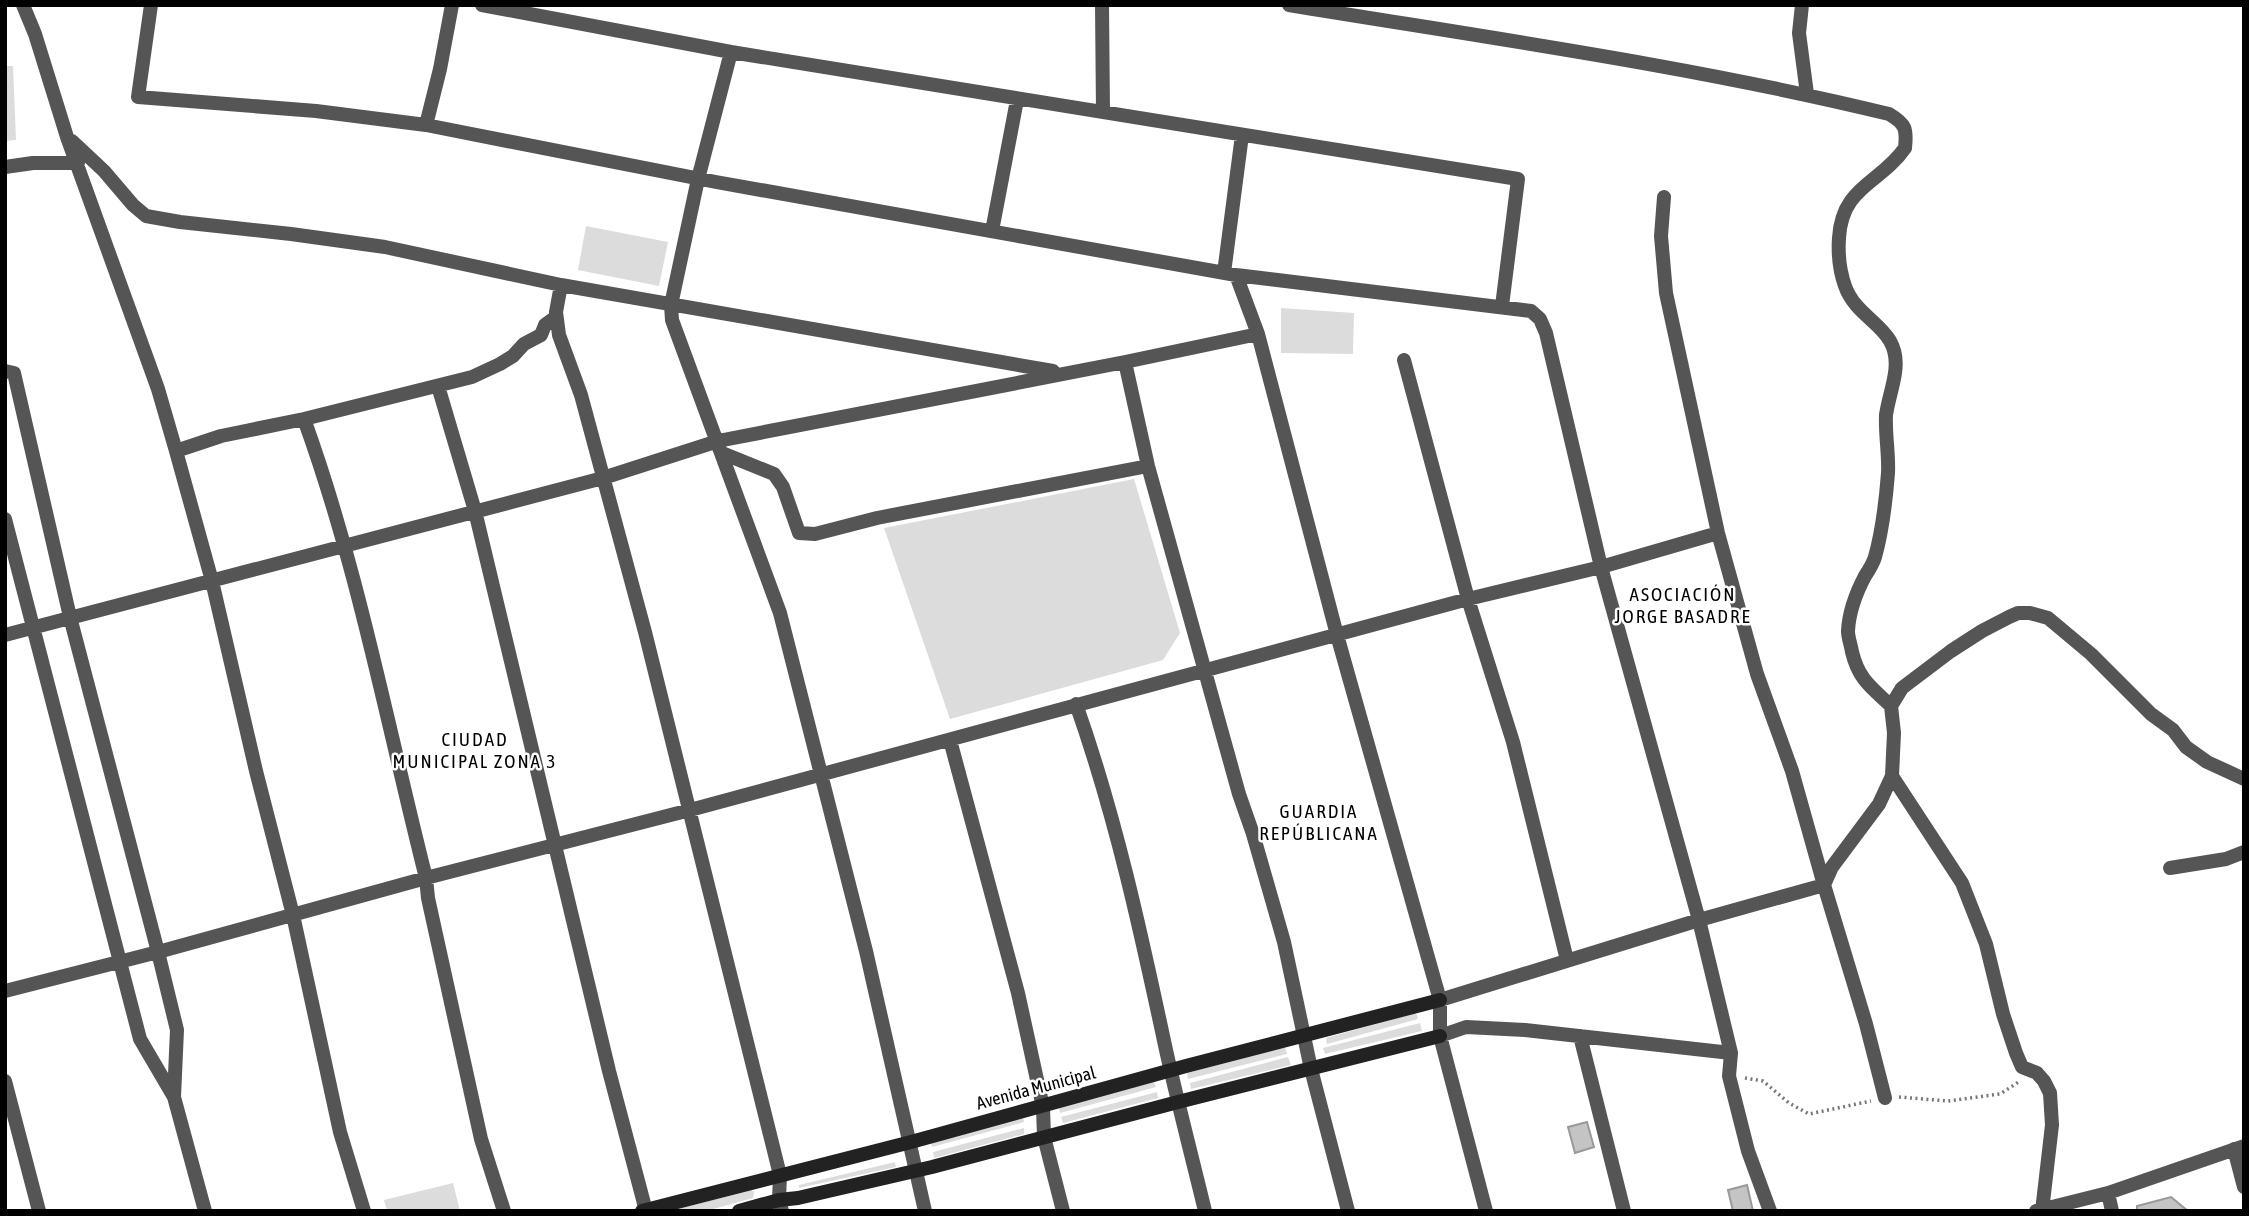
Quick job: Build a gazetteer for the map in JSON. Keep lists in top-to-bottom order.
{
  "streets": {
    "street": ["Avenida Municipal"]
  },
  "districts": ["ASOCIACIÓN JORGE BASADRE", "CIUDAD MUNICIPAL ZONA 3", "GUARDIA REPÚBLICANA"]
}
